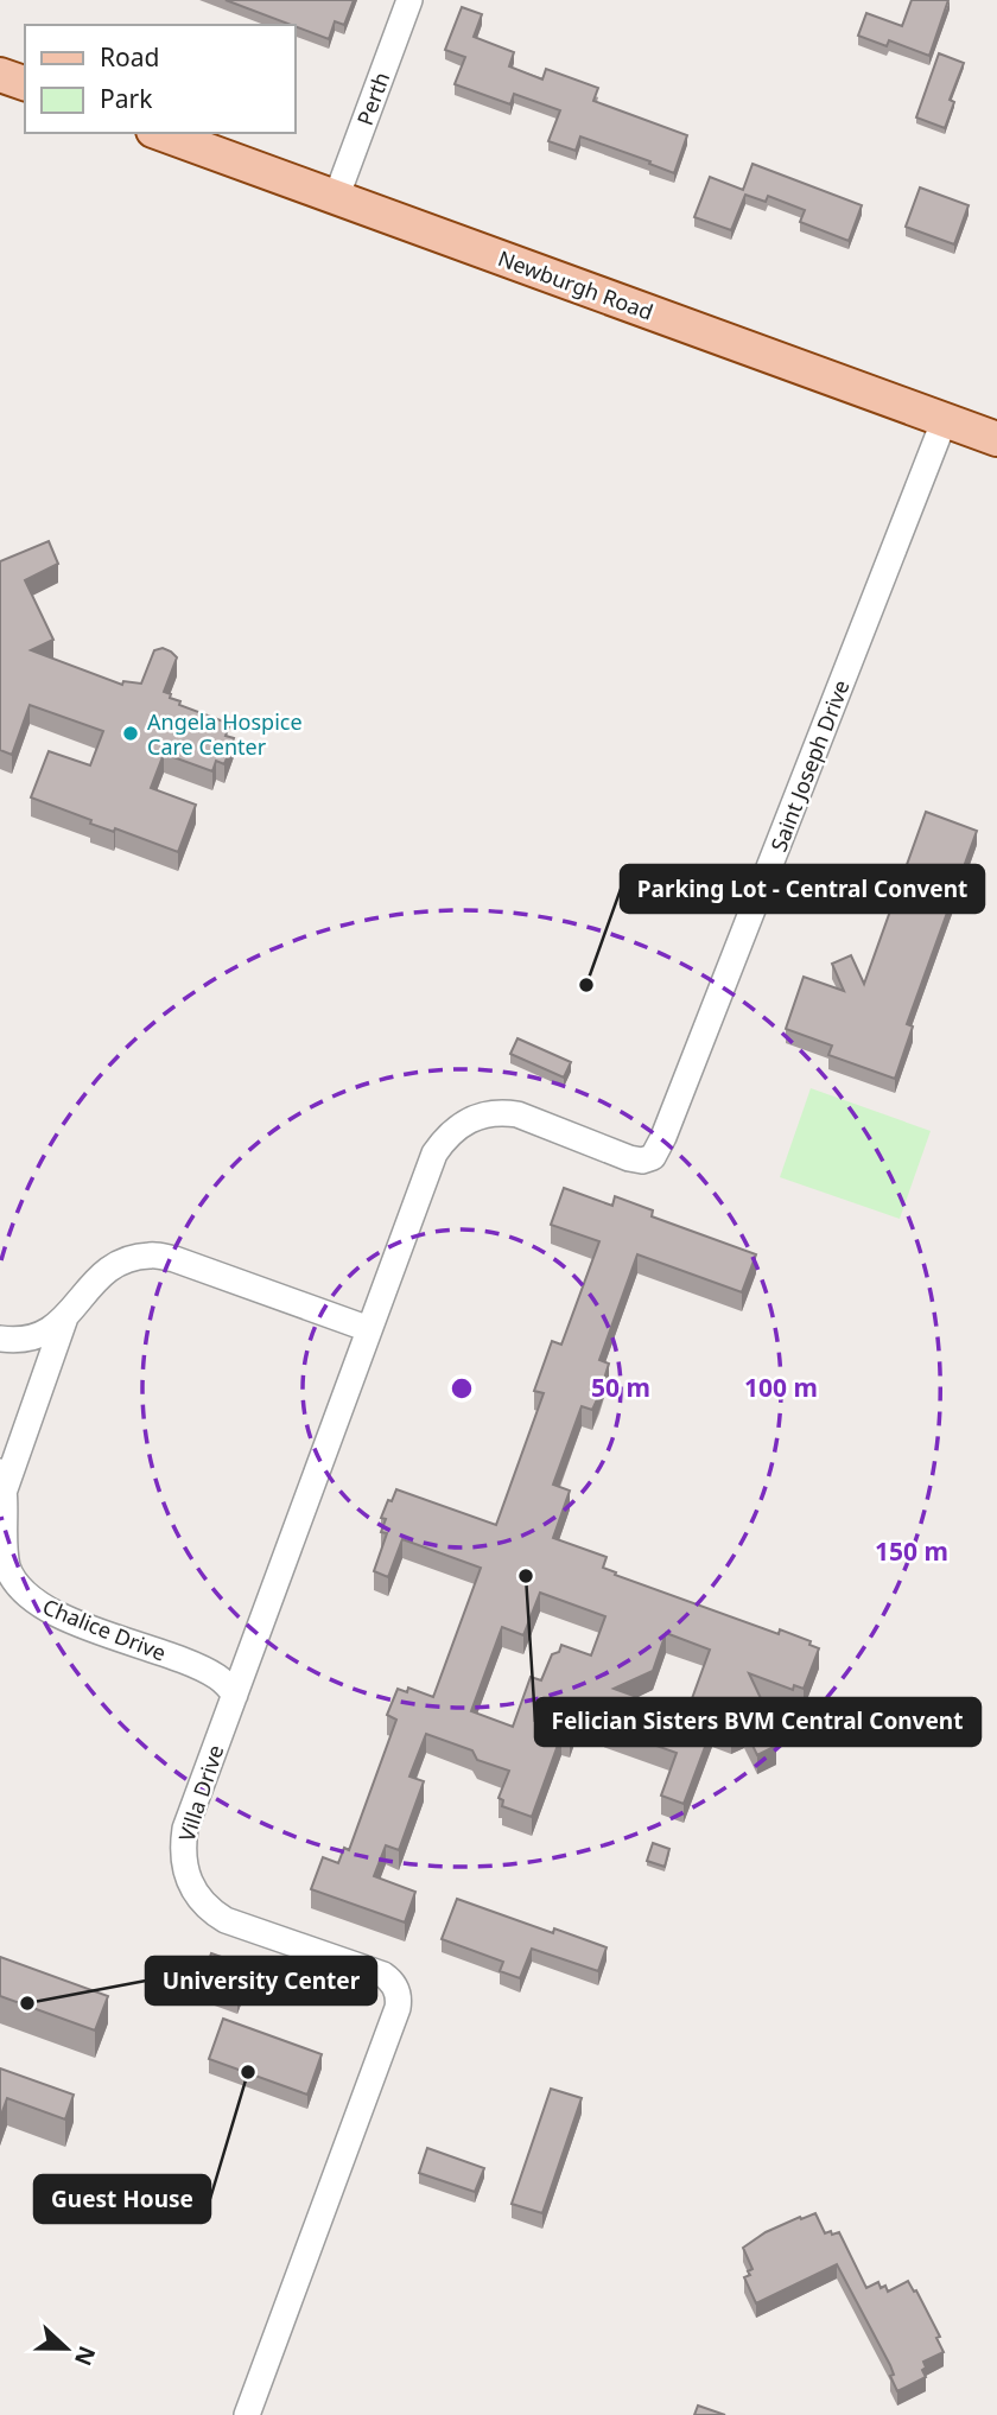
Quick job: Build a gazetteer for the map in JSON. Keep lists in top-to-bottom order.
{
  "streets": {
    "main road": ["Newburgh Road"],
    "street": [
      "Perth",
      "Saint Joseph Drive",
      "Chalice Drive",
      "Villa Drive"
    ]
  },
  "crossings": [
    ["Perth", "Newburgh Road"],
    ["Newburgh Road", "Saint Joseph Drive"],
    ["Saint Joseph Drive", "Villa Drive"],
    ["Chalice Drive", "Villa Drive"]
  ],
  "places": [
    "Angela Hospice Care Center",
    "Parking Lot - Central Convent",
    "Felician Sisters BVM Central Convent",
    "University Center",
    "Guest House"
  ],
  "legend": ["Road", "Park"],
  "north": "right",
  "rings": ["50 m", "100 m", "150 m"]
}
